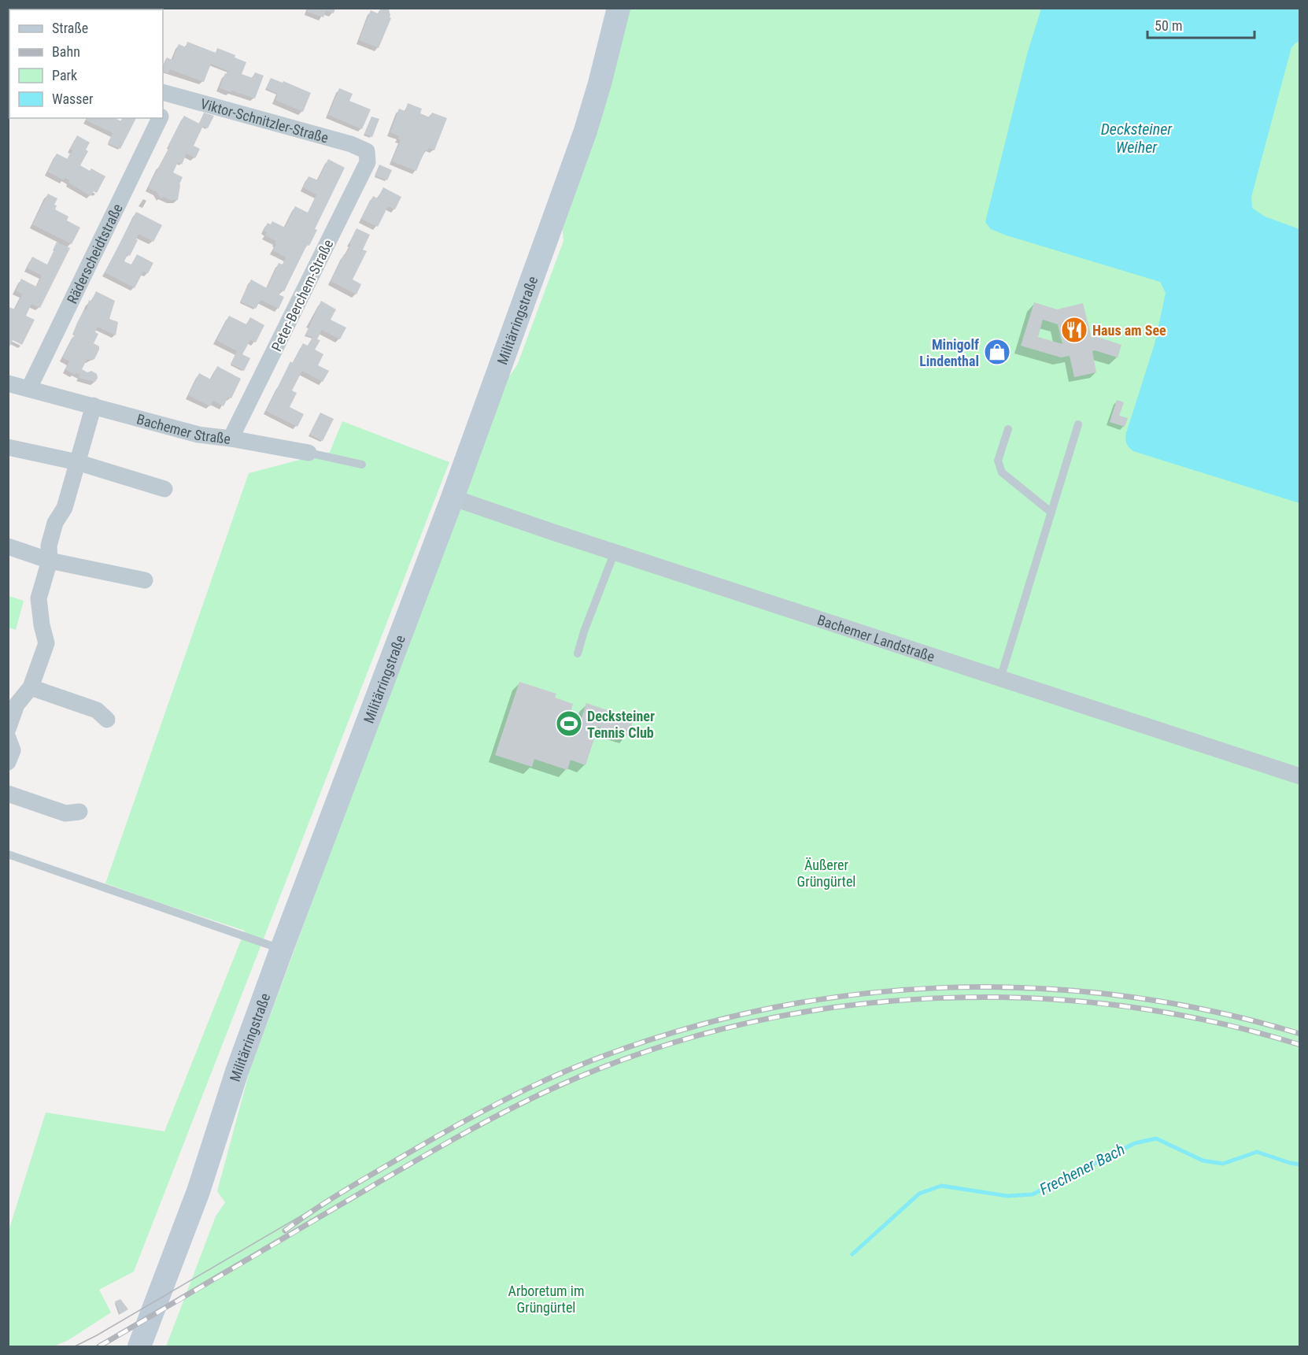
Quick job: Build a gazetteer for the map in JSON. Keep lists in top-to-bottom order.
{
  "streets": {
    "main road": ["Militärringstraße"],
    "street": [
      "Viktor-Schnitzler-Straße",
      "Räderscheidtstraße",
      "Peter-Berchem-Straße",
      "Bachemer Straße",
      "Bachemer Landstraße"
    ]
  },
  "crossings": [
    ["Viktor-Schnitzler-Straße", "Räderscheidtstraße"],
    ["Viktor-Schnitzler-Straße", "Peter-Berchem-Straße"],
    ["Räderscheidtstraße", "Bachemer Straße"],
    ["Peter-Berchem-Straße", "Bachemer Straße"],
    ["Militärringstraße", "Bachemer Landstraße"]
  ],
  "water": ["Decksteiner Weiher", "Frechener Bach"],
  "parks": ["Äußerer Grüngürtel", "Arboretum im Grüngürtel"],
  "places": {
    "restaurant": ["Haus am See"],
    "shop": ["Minigolf Lindenthal"],
    "sports": ["Decksteiner Tennis Club"]
  },
  "legend": [
    "Straße",
    "Bahn",
    "Park",
    "Wasser"
  ],
  "scale_bar": "50 m"
}
